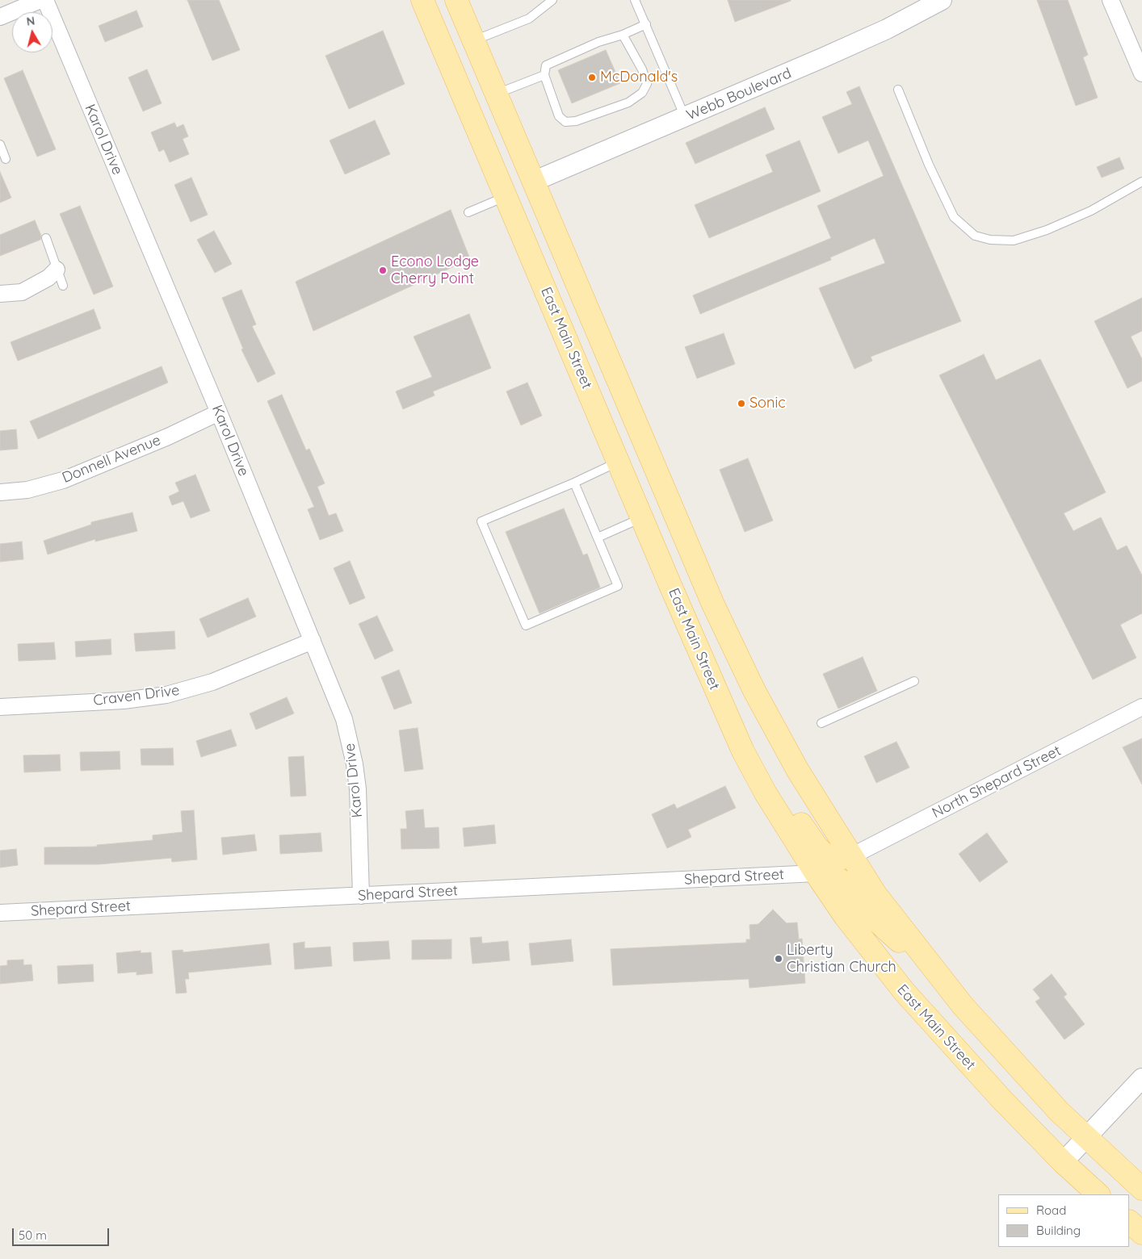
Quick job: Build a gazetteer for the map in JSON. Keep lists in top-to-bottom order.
{
  "streets": {
    "main road": ["East Main Street"],
    "street": [
      "Webb Boulevard",
      "Karol Drive",
      "Donnell Avenue",
      "Craven Drive",
      "North Shepard Street",
      "Shepard Street"
    ]
  },
  "crossings": [
    ["Karol Drive", "Donnell Avenue"],
    ["Karol Drive", "Craven Drive"],
    ["Karol Drive", "Shepard Street"],
    ["East Main Street", "Shepard Street"]
  ],
  "places": [
    "McDonald's",
    "Econo Lodge Cherry Point",
    "Sonic",
    "Liberty Christian Church"
  ],
  "legend": ["Road", "Building"],
  "scale_bar": "50 m",
  "north": "top"
}
